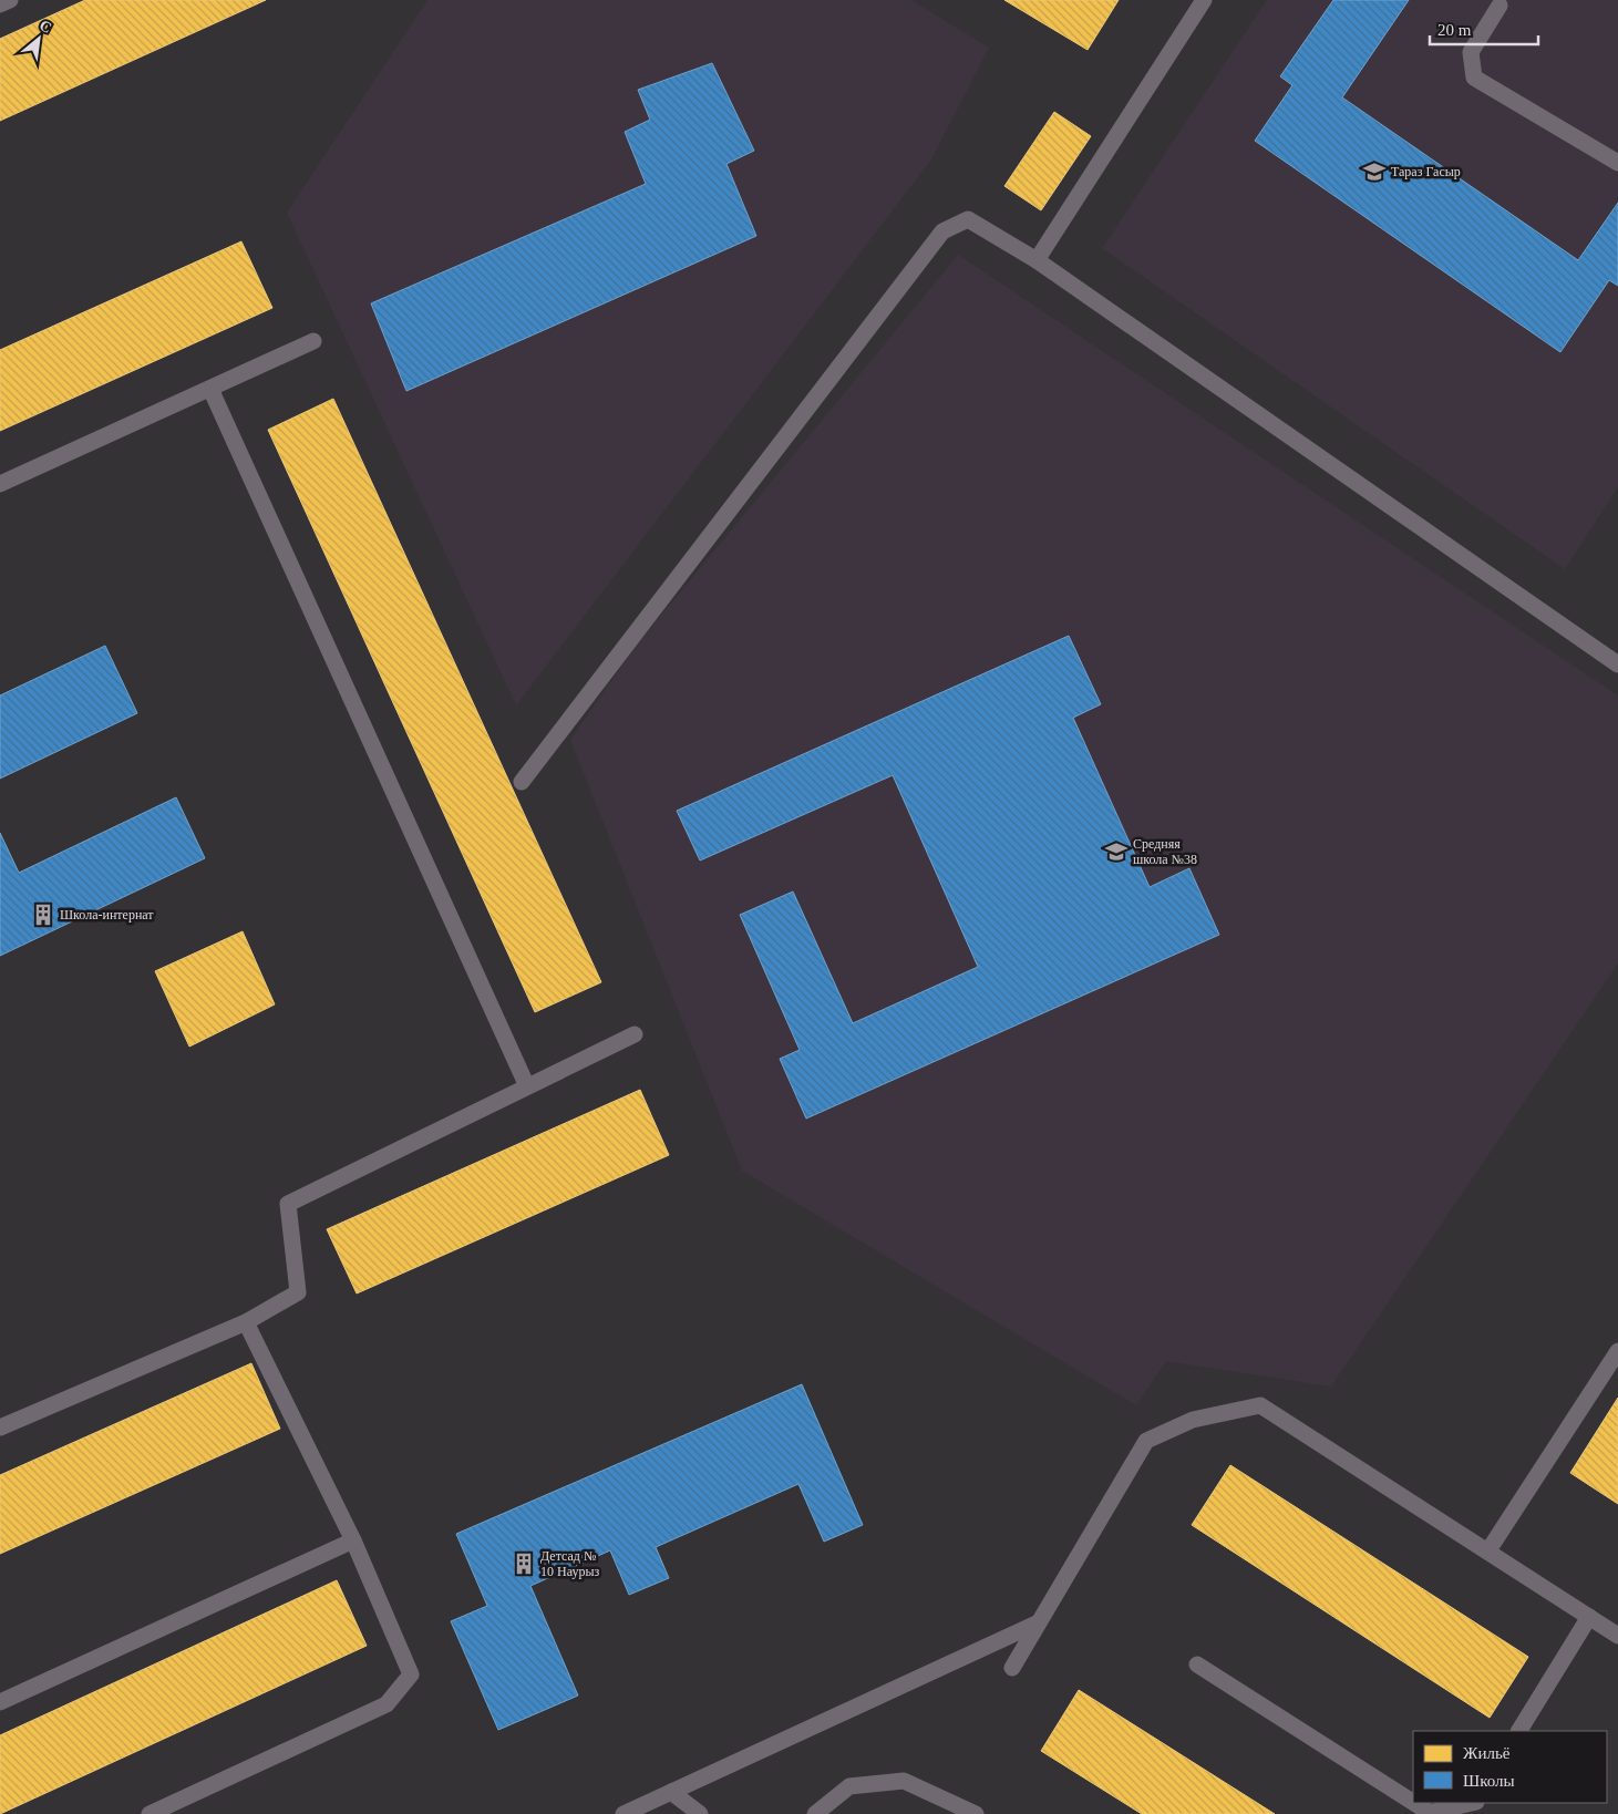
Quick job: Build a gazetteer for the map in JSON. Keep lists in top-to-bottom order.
{
  "places": {
    "school or university": ["Тараз Гасыр", "Средняя школа №38"],
    "building": ["Школа-интернат", "Детсад № 10 Наурыз"]
  },
  "legend": ["Жильё", "Школы"],
  "scale_bar": "20 m",
  "north": "top right"
}
